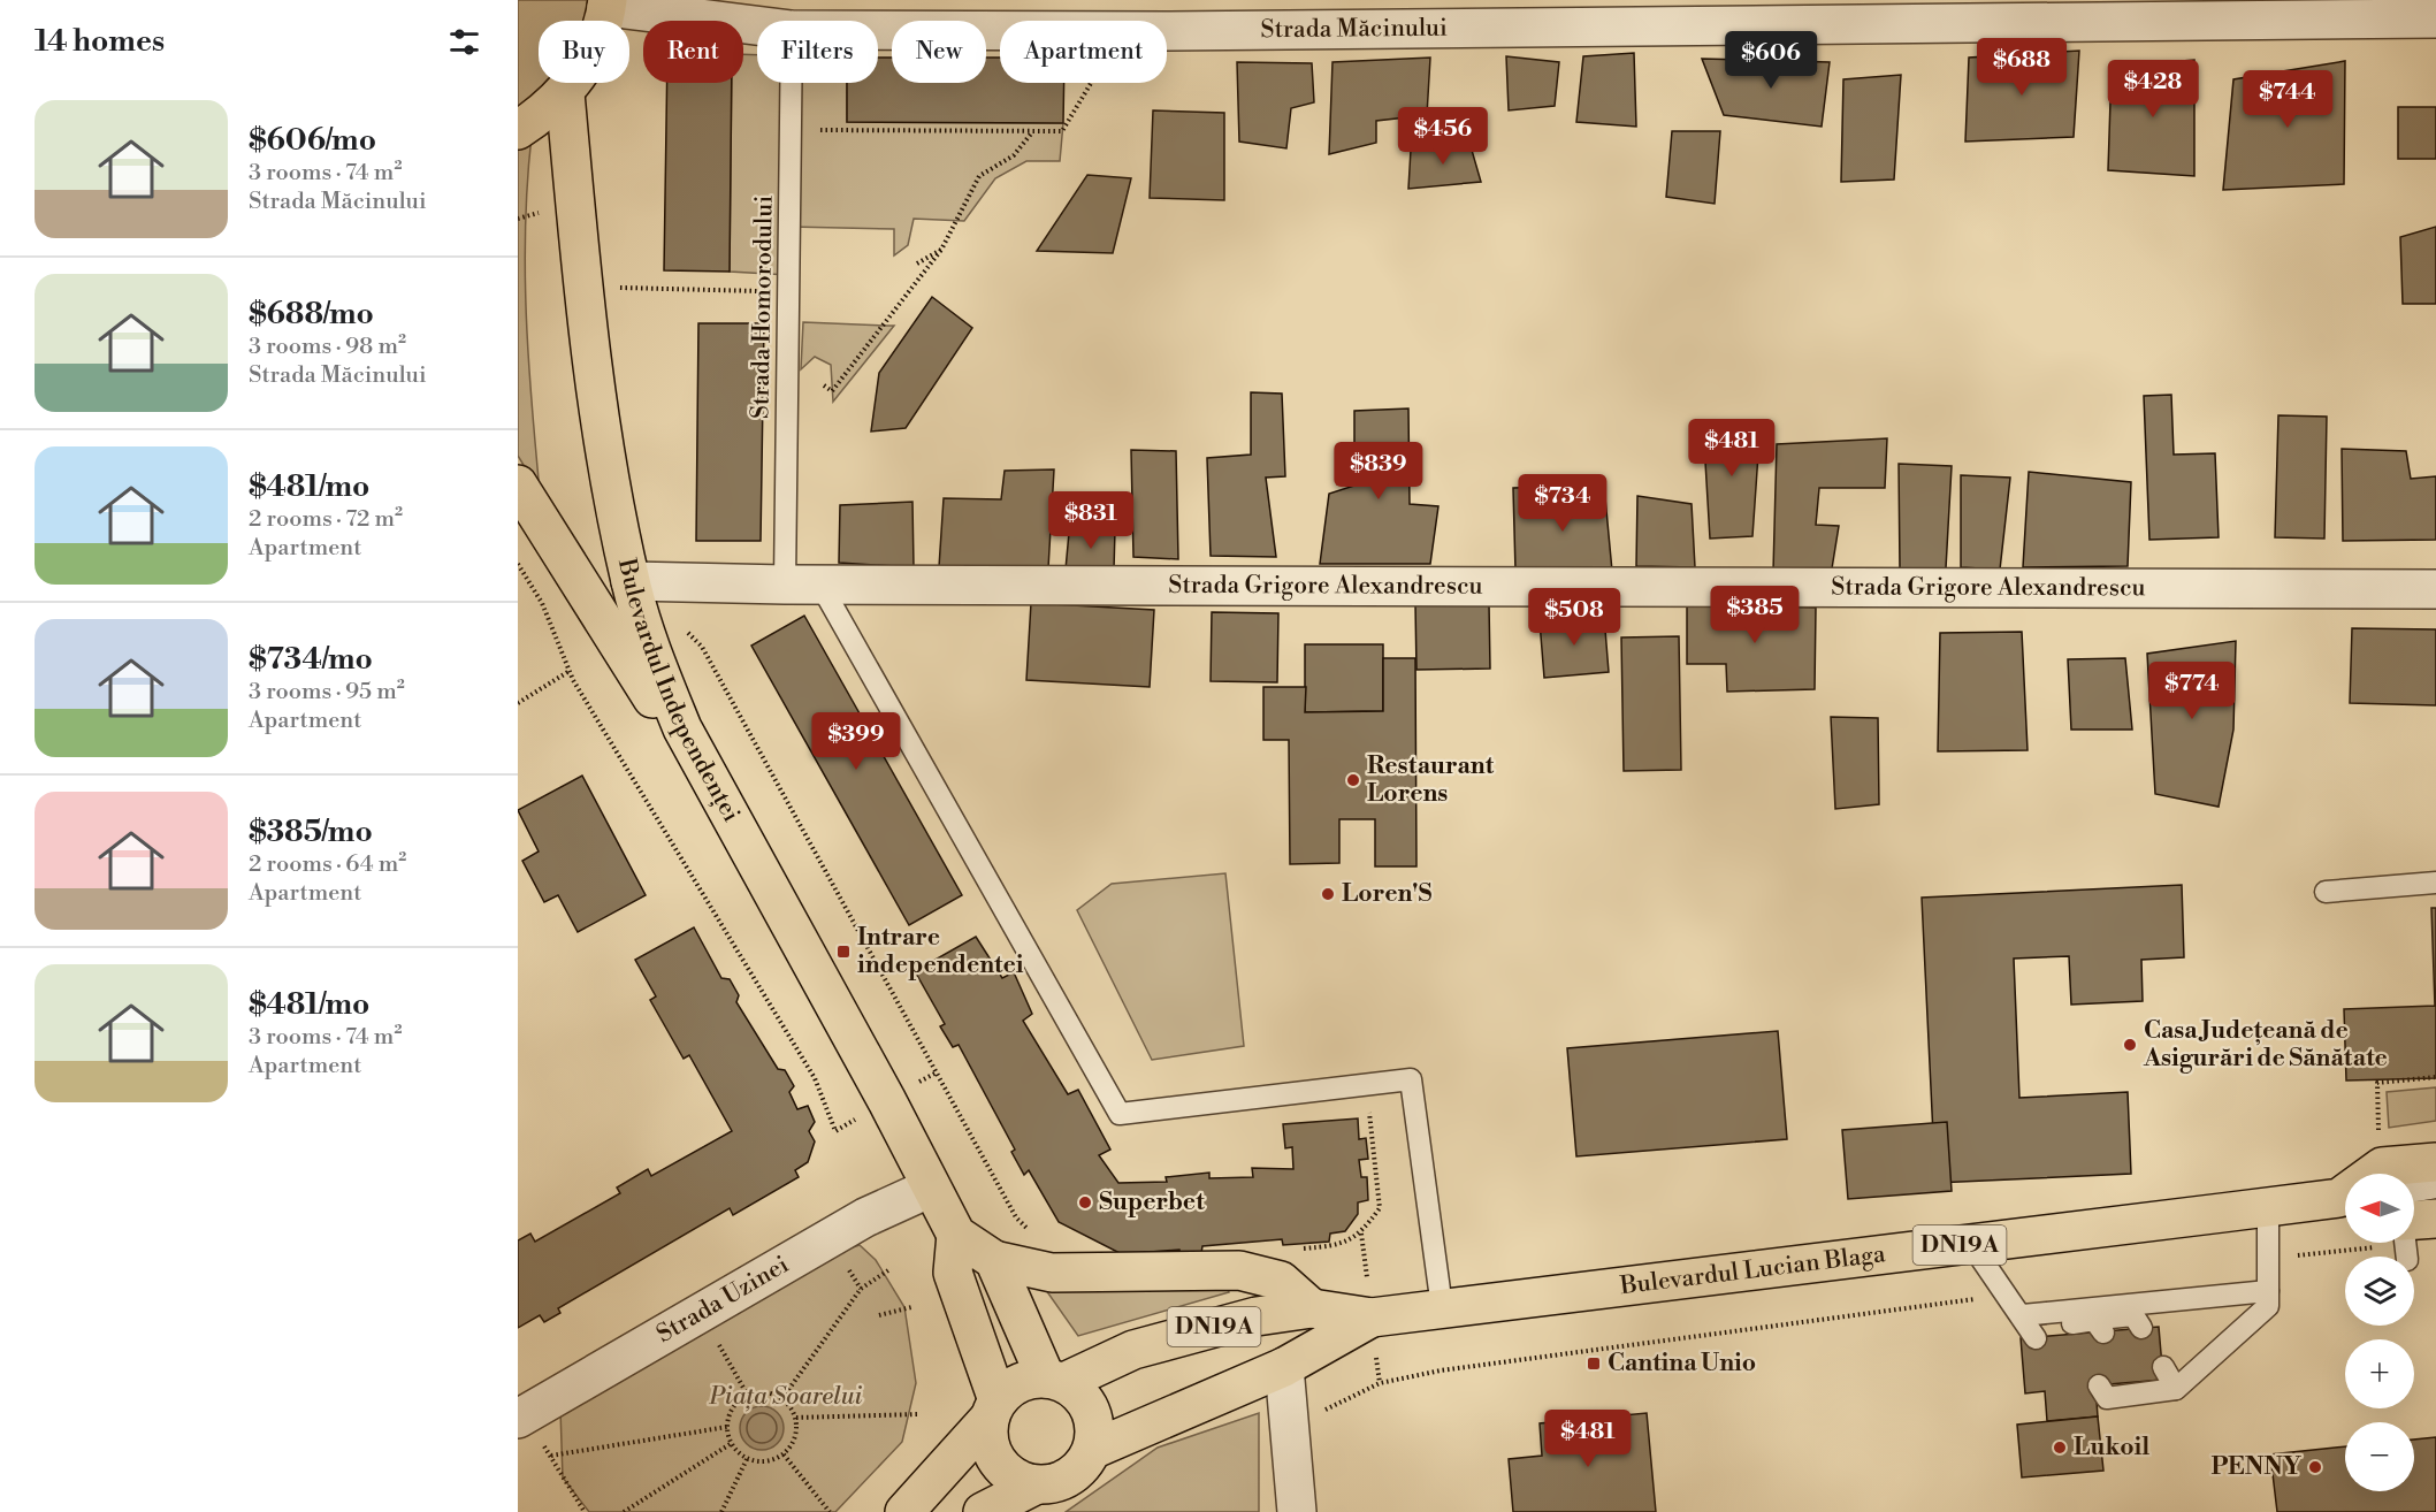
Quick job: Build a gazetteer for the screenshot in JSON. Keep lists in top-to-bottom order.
{
  "streets": {
    "main road": ["Bulevardul Independenței", "DN19A", "Bulevardul Lucian Blaga"],
    "street": ["Strada Măcinului", "Strada Grigore Alexandrescu", "Strada Uzinei"],
    "lane": ["Strada Homorodului"]
  },
  "crossings": [
    ["Strada Homorodului", "Strada Grigore Alexandrescu"],
    ["Strada Grigore Alexandrescu", "Bulevardul Independenței"],
    ["Bulevardul Independenței", "Strada Uzinei"]
  ],
  "parks": ["Piața Soarelui"],
  "places": {
    "other": [
      "Restaurant Lorens",
      "Loren'S",
      "Casa Județeană de Asigurări de Sănătate",
      "Superbet",
      "Lukoil",
      "PENNY"
    ],
    "transit": ["Intrare independentei", "Cantina Unio"]
  },
  "north": "left",
  "page": {
    "heading": "14 homes",
    "chip": [
      "Buy",
      "Rent",
      "Filters",
      "New",
      "Apartment"
    ],
    "price": [
      "$606",
      "$688",
      "$428",
      "$744",
      "$456",
      "$481",
      "$839",
      "$734",
      "$831",
      "$385",
      "$508",
      "$774",
      "$399",
      "$481"
    ],
    "list": [
      {
        "name": "$606/mo",
        "note": "3 rooms · 74 m² · Strada Măcinului"
      },
      {
        "name": "$688/mo",
        "note": "3 rooms · 98 m² · Strada Măcinului"
      },
      {
        "name": "$481/mo",
        "note": "2 rooms · 72 m² · Apartment"
      },
      {
        "name": "$734/mo",
        "note": "3 rooms · 95 m² · Apartment"
      },
      {
        "name": "$385/mo",
        "note": "2 rooms · 64 m² · Apartment"
      },
      {
        "name": "$481/mo",
        "note": "3 rooms · 74 m² · Apartment"
      }
    ],
    "map_buttons": ["+", "−"]
  }
}
